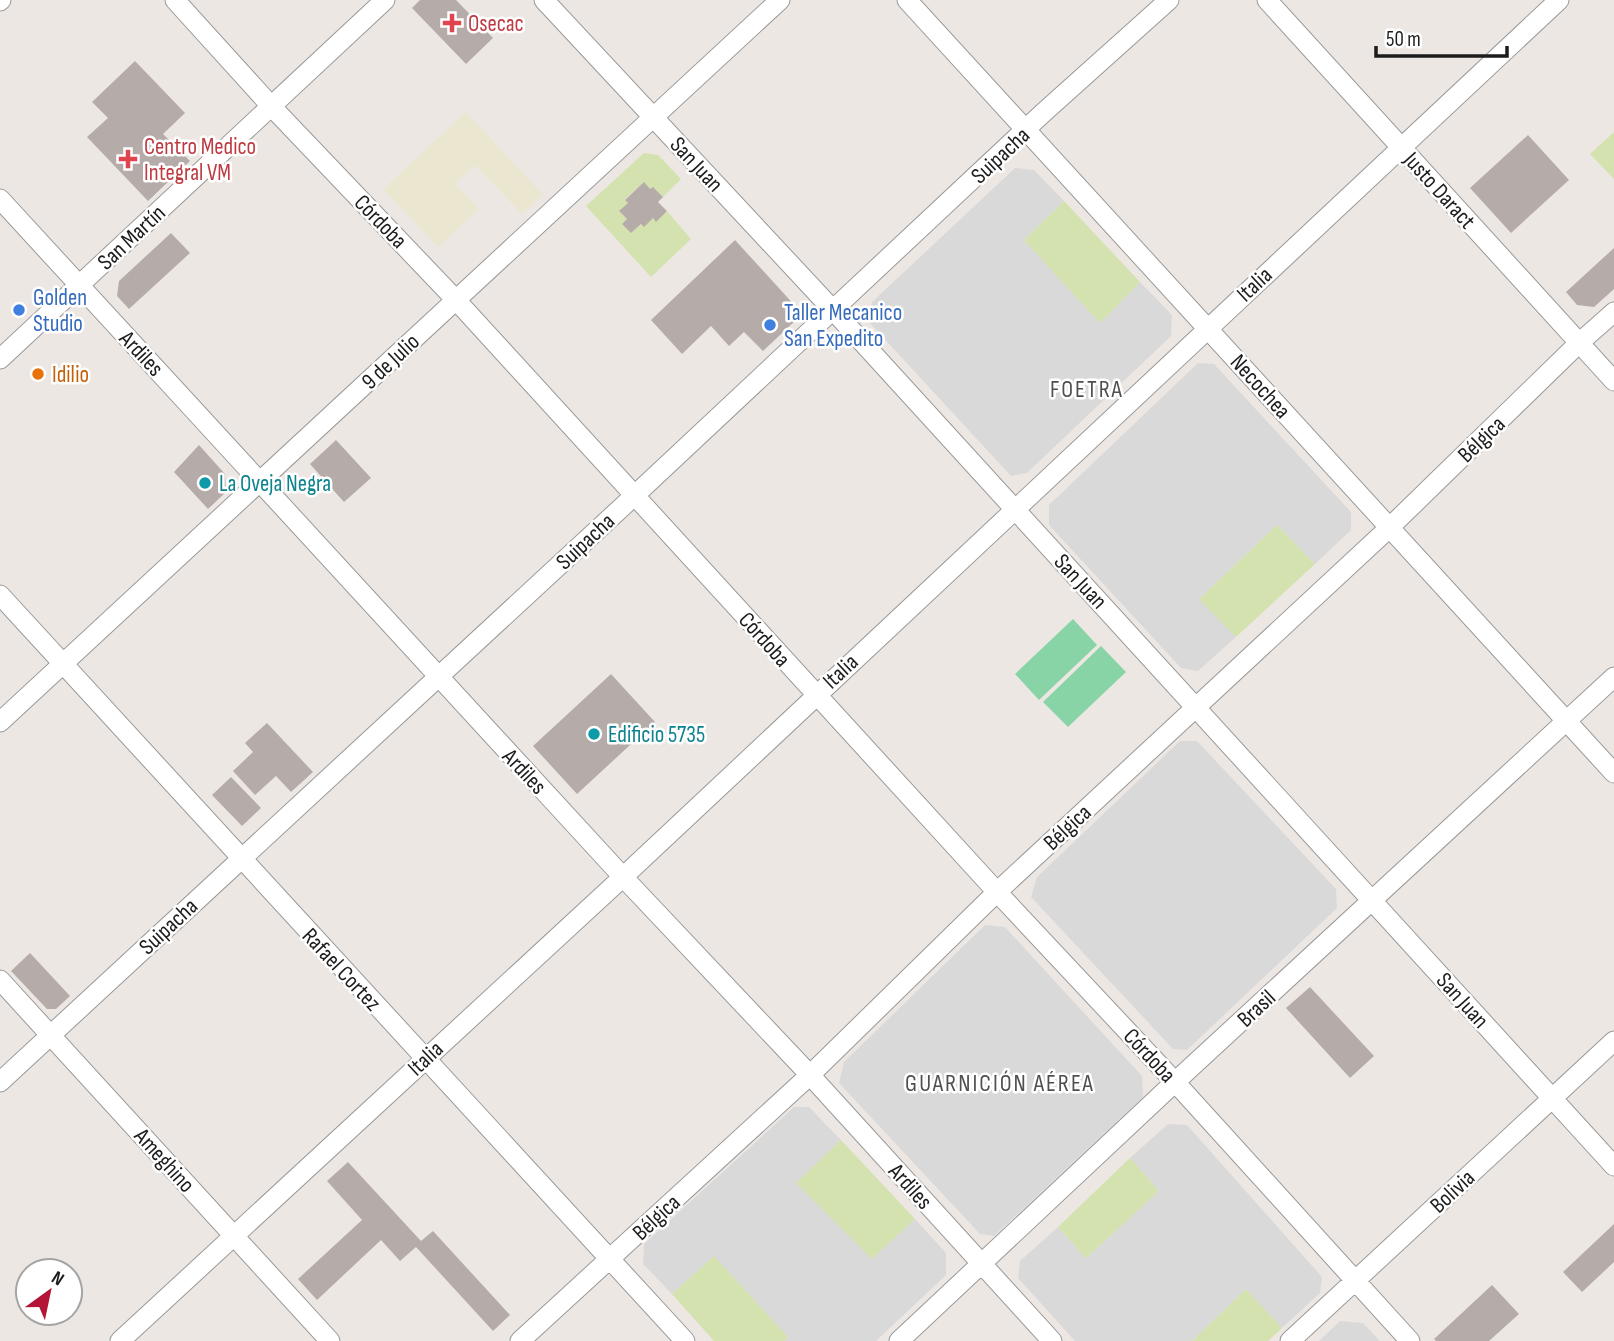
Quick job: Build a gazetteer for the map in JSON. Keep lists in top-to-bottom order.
{
  "streets": {
    "street": [
      "Suipacha",
      "San Juan",
      "Justo Daract",
      "Córdoba",
      "San Martín",
      "Italia",
      "Ardiles",
      "9 de Julio",
      "Necochea",
      "Bélgica",
      "Rafael Cortez",
      "Brasil",
      "Ameghino",
      "Bolivia"
    ]
  },
  "crossings": [
    ["Suipacha", "San Juan"],
    ["Suipacha", "Córdoba"],
    ["Suipacha", "Ardiles"],
    ["Suipacha", "Necochea"],
    ["Suipacha", "Rafael Cortez"],
    ["Suipacha", "Ameghino"],
    ["San Juan", "Italia"],
    ["San Juan", "9 de Julio"],
    ["San Juan", "Bélgica"],
    ["San Juan", "Brasil"],
    ["San Juan", "Bolivia"],
    ["Justo Daract", "Italia"],
    ["Justo Daract", "Bélgica"],
    ["Córdoba", "San Martín"],
    ["Córdoba", "Italia"],
    ["Córdoba", "9 de Julio"],
    ["Córdoba", "Bélgica"],
    ["Córdoba", "Brasil"],
    ["Córdoba", "Bolivia"],
    ["San Martín", "Ardiles"],
    ["Italia", "Ardiles"],
    ["Italia", "Necochea"],
    ["Italia", "Rafael Cortez"],
    ["Italia", "Ameghino"],
    ["Ardiles", "9 de Julio"],
    ["Ardiles", "Bélgica"],
    ["Ardiles", "Brasil"],
    ["9 de Julio", "Rafael Cortez"],
    ["Necochea", "Bélgica"],
    ["Necochea", "Brasil"],
    ["Bélgica", "Rafael Cortez"]
  ],
  "districts": ["FOETRA", "GUARNICIÓN AÉREA"],
  "places": {
    "health": ["Osecac", "Centro Medico Integral VM"],
    "other": [
      "Golden Studio",
      "Taller Mecanico San Expedito",
      "Idilio",
      "La Oveja Negra",
      "Edificio 5735"
    ]
  },
  "scale_bar": "50 m",
  "north": "top right"
}
